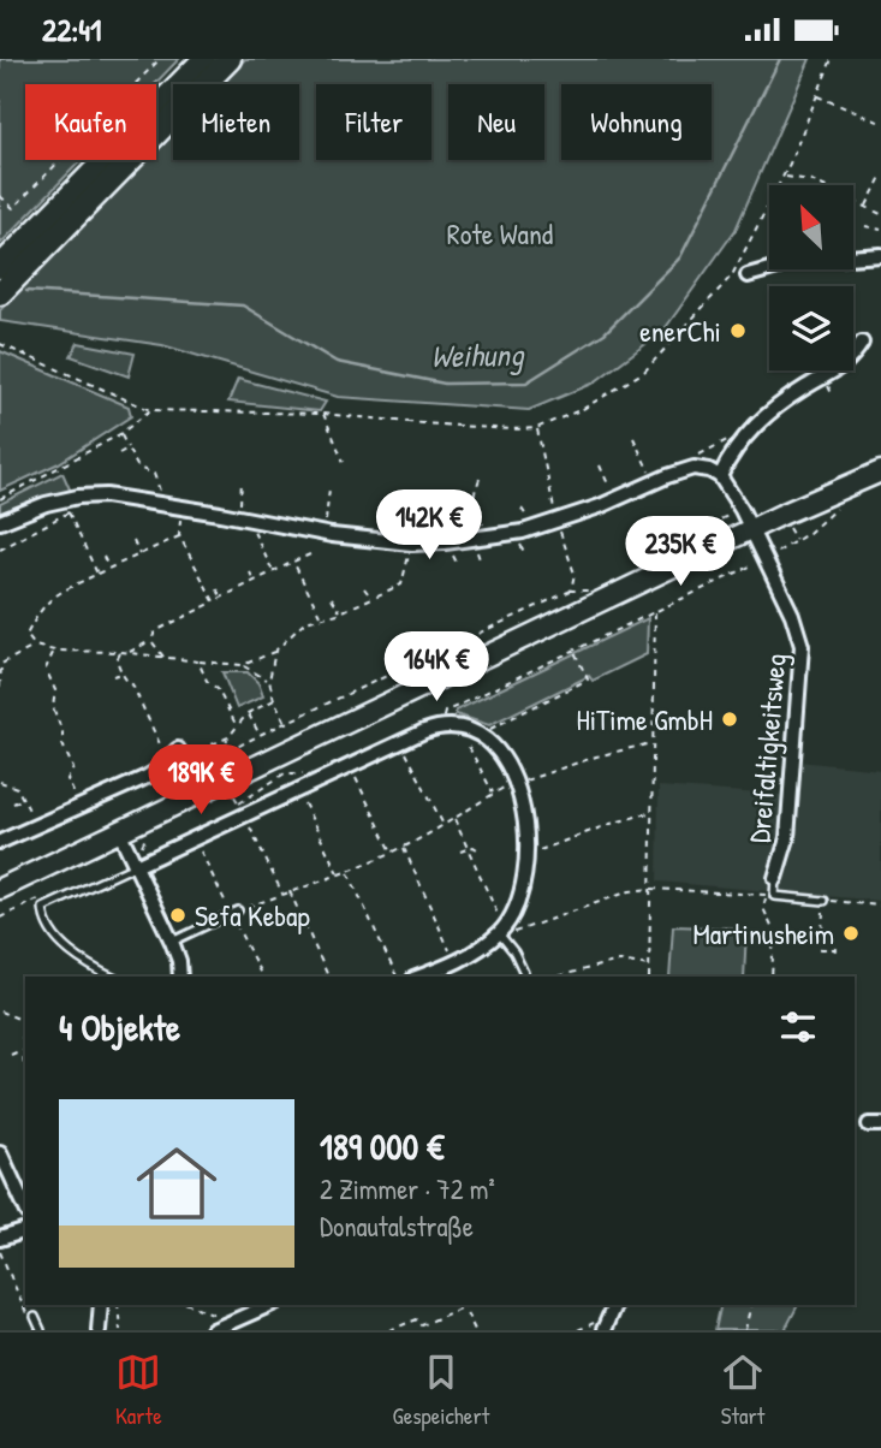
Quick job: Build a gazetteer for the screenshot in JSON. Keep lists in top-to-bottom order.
{
  "streets": {
    "street": ["Dreifaltigkeitsweg"]
  },
  "water": ["Weihung"],
  "parks": ["Rote Wand"],
  "places": [
    "enerChi",
    "HiTime GmbH",
    "Sefa Kebap",
    "Martinusheim"
  ],
  "north": "top left",
  "page": {
    "status": "22:41",
    "chip": [
      "Kaufen",
      "Mieten",
      "Filter",
      "Neu",
      "Wohnung"
    ],
    "price": [
      "142K €",
      "235K €",
      "164K €",
      "189K €"
    ],
    "heading": "4 Objekte",
    "list": [
      {
        "name": "189 000 €",
        "note": "2 Zimmer · 72 m² · Donautalstraße"
      }
    ],
    "tabs": ["Karte", "Gespeichert", "Start"]
  }
}
